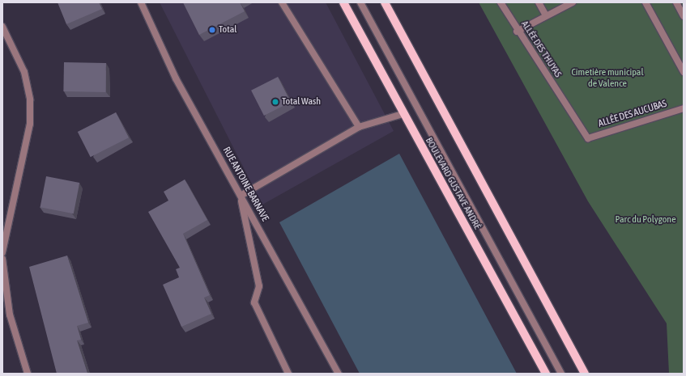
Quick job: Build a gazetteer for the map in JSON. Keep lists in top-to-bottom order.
{
  "streets": {
    "main road": ["BOULEVARD GUSTAVE ANDRÉ"],
    "street": ["ALLÉE DES THUYAS", "ALLÉE DES AUCUBAS", "RUE ANTOINE BARNAVE"]
  },
  "crossings": [
    ["ALLÉE DES THUYAS", "ALLÉE DES AUCUBAS"]
  ],
  "parks": ["Cimetière municipal de Valence", "Parc du Polygone"],
  "places": ["Total", "Total Wash"]
}
